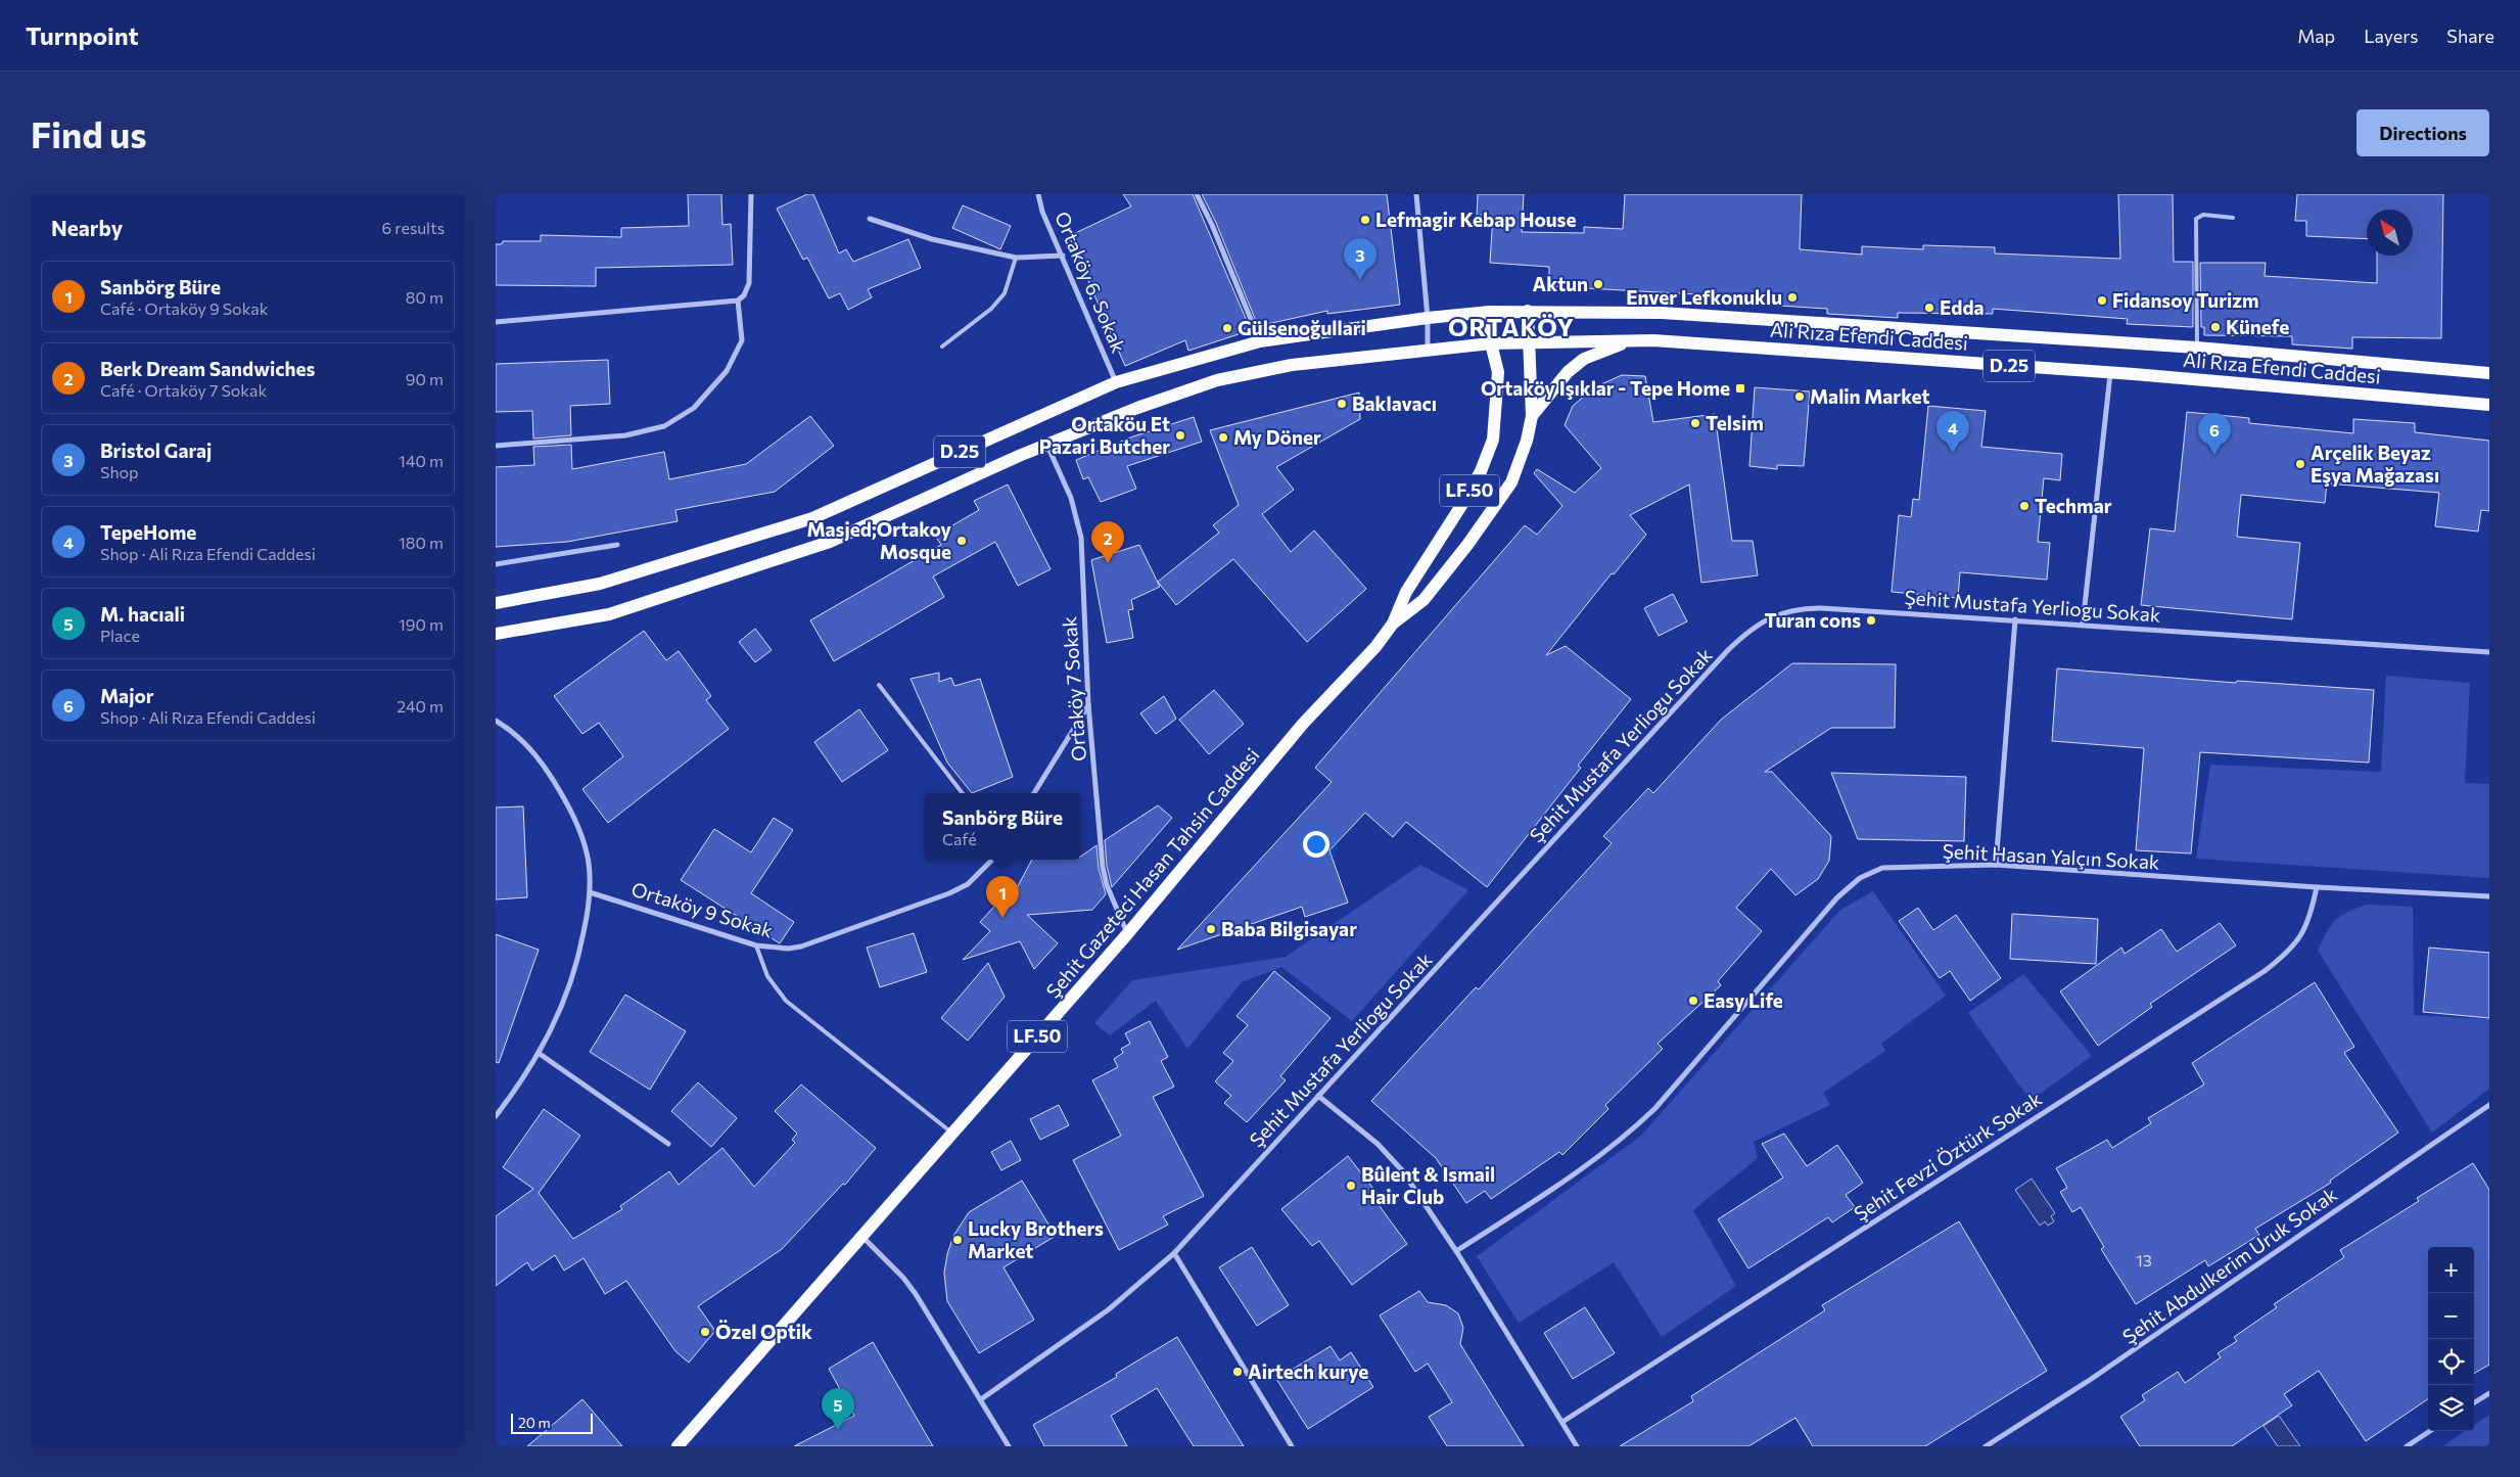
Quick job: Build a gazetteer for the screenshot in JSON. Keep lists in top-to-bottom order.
{
  "streets": {
    "main road": [
      "Ali Rıza Efendi Caddesi",
      "D.25",
      "LF.50",
      "Şehit Gazeteci Hasan Tahsin Caddesi"
    ],
    "street": [
      "Ortaköy 6. Sokak",
      "Şehit Mustafa Yerliogu Sokak",
      "Ortaköy 7 Sokak",
      "Şehit Hasan Yalçın Sokak",
      "Ortaköy 9 Sokak",
      "Şehit Fevzi Öztürk Sokak",
      "Şehit Abdulkerim Uruk Sokak"
    ]
  },
  "crossings": [
    ["Ortaköy 6. Sokak", "D.25"],
    ["Ali Rıza Efendi Caddesi", "D.25"],
    ["Ali Rıza Efendi Caddesi", "Şehit Gazeteci Hasan Tahsin Caddesi"],
    ["D.25", "Ortaköy 7 Sokak"],
    ["D.25", "Şehit Gazeteci Hasan Tahsin Caddesi"],
    ["Ortaköy 7 Sokak", "Şehit Gazeteci Hasan Tahsin Caddesi"],
    ["Şehit Hasan Yalçın Sokak", "Şehit Fevzi Öztürk Sokak"]
  ],
  "districts": ["ORTAKÖY"],
  "places": {
    "other": [
      "Lefmagir Kebap House",
      "Aktun",
      "Enver Lefkonuklu",
      "Fidansoy Turizm",
      "Edda",
      "Künefe",
      "Gülsenoğullari",
      "Malin Market",
      "Baklavacı",
      "Telsim",
      "Ortaköu Et Pazari Butcher",
      "My Döner",
      "Arçelik Beyaz Eşya Mağazası",
      "Techmar",
      "Masjed;Ortakoy Mosque",
      "Turan cons",
      "Baba Bilgisayar",
      "Easy Life",
      "Bûlent & Ismail Hair Club",
      "Lucky Brothers Market",
      "Özel Optik",
      "Airtech kurye"
    ],
    "transit": ["Ortaköy Işıklar - Tepe Home"]
  },
  "house_numbers": ["13"],
  "scale_bar": "20 m",
  "north": "top left",
  "page": {
    "header": "Turnpoint",
    "nav": ["Map", "Layers", "Share"],
    "buttons": "Directions",
    "title": "Find us",
    "heading": ["Nearby", "6 results"],
    "pins": [
      "3",
      "4",
      "6",
      "2",
      "1",
      "5"
    ],
    "list": [
      {
        "mark": "1",
        "name": "Sanbörg Büre",
        "note": "Café · Ortaköy 9 Sokak",
        "value": "80 m"
      },
      {
        "mark": "2",
        "name": "Berk Dream Sandwiches",
        "note": "Café · Ortaköy 7 Sokak",
        "value": "90 m"
      },
      {
        "mark": "3",
        "name": "Bristol Garaj",
        "note": "Shop",
        "value": "140 m"
      },
      {
        "mark": "4",
        "name": "TepeHome",
        "note": "Shop · Ali Rıza Efendi Caddesi",
        "value": "180 m"
      },
      {
        "mark": "5",
        "name": "M. hacıali",
        "note": "Place",
        "value": "190 m"
      },
      {
        "mark": "6",
        "name": "Major",
        "note": "Shop · Ali Rıza Efendi Caddesi",
        "value": "240 m"
      }
    ],
    "popup": ["Sanbörg Büre", "Café"],
    "map_buttons": ["+", "−"],
    "scale": "20 m"
  }
}
